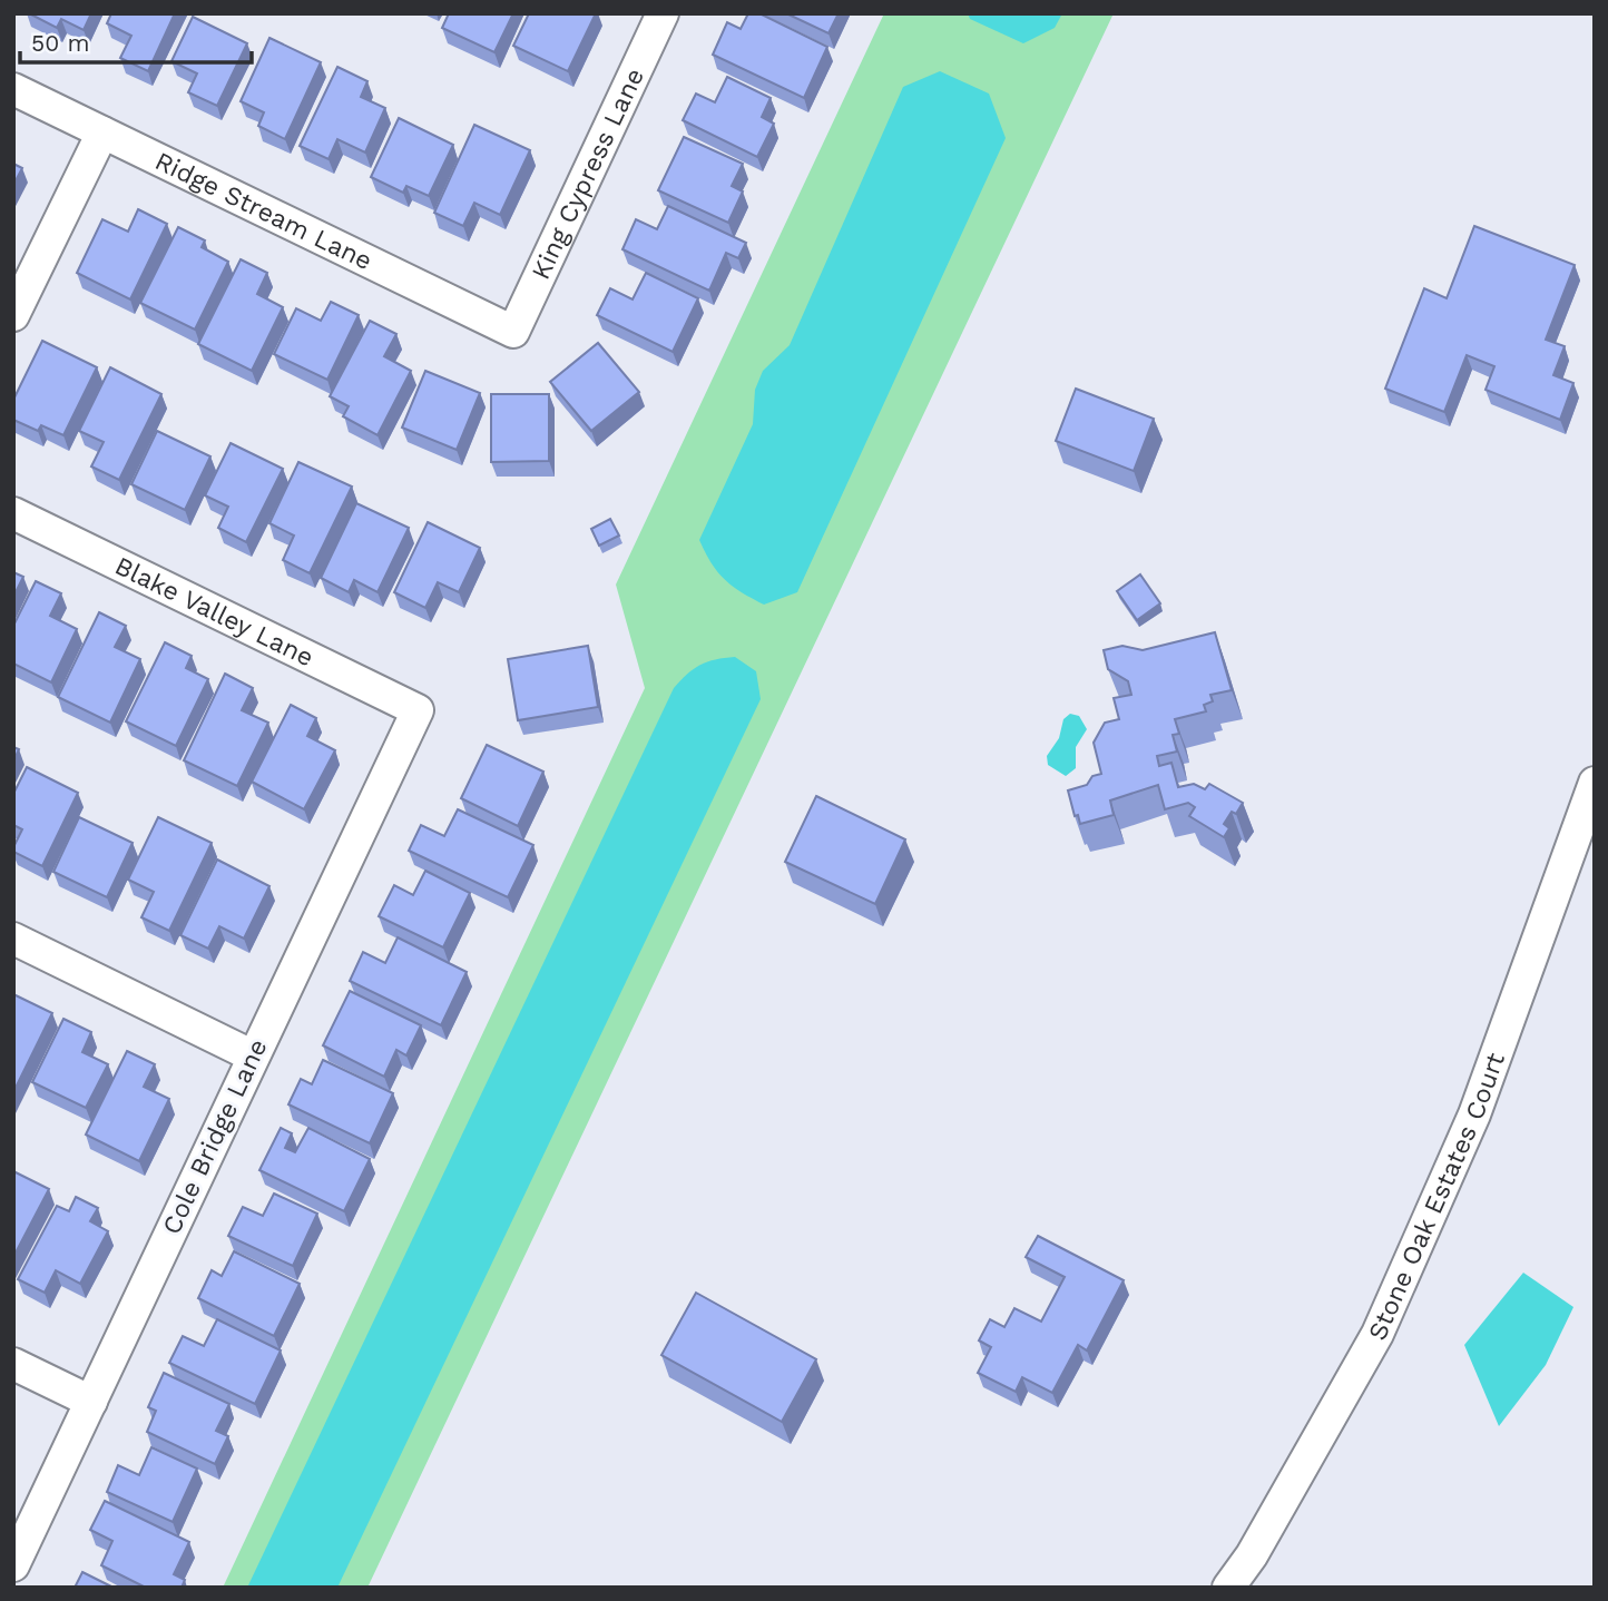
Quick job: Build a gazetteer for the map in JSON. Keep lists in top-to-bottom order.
{
  "streets": {
    "street": [
      "King Cypress Lane",
      "Ridge Stream Lane",
      "Blake Valley Lane",
      "Cole Bridge Lane",
      "Stone Oak Estates Court"
    ]
  },
  "crossings": [
    ["King Cypress Lane", "Ridge Stream Lane"],
    ["Blake Valley Lane", "Cole Bridge Lane"]
  ],
  "scale_bar": "50 m"
}
